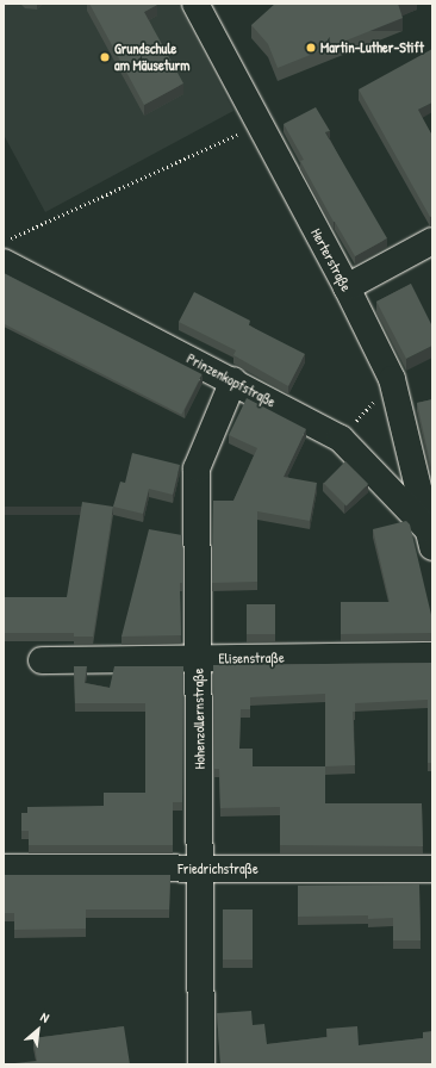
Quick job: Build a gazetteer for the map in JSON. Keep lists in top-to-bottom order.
{
  "streets": {
    "street": [
      "Herterstraße",
      "Prinzenkopfstraße",
      "Elisenstraße",
      "Hohenzollernstraße",
      "Friedrichstraße"
    ]
  },
  "crossings": [
    ["Herterstraße", "Prinzenkopfstraße"],
    ["Prinzenkopfstraße", "Hohenzollernstraße"],
    ["Elisenstraße", "Hohenzollernstraße"],
    ["Hohenzollernstraße", "Friedrichstraße"]
  ],
  "places": ["Martin-Luther-Stift", "Grundschule am Mäuseturm"],
  "north": "top right"
}
